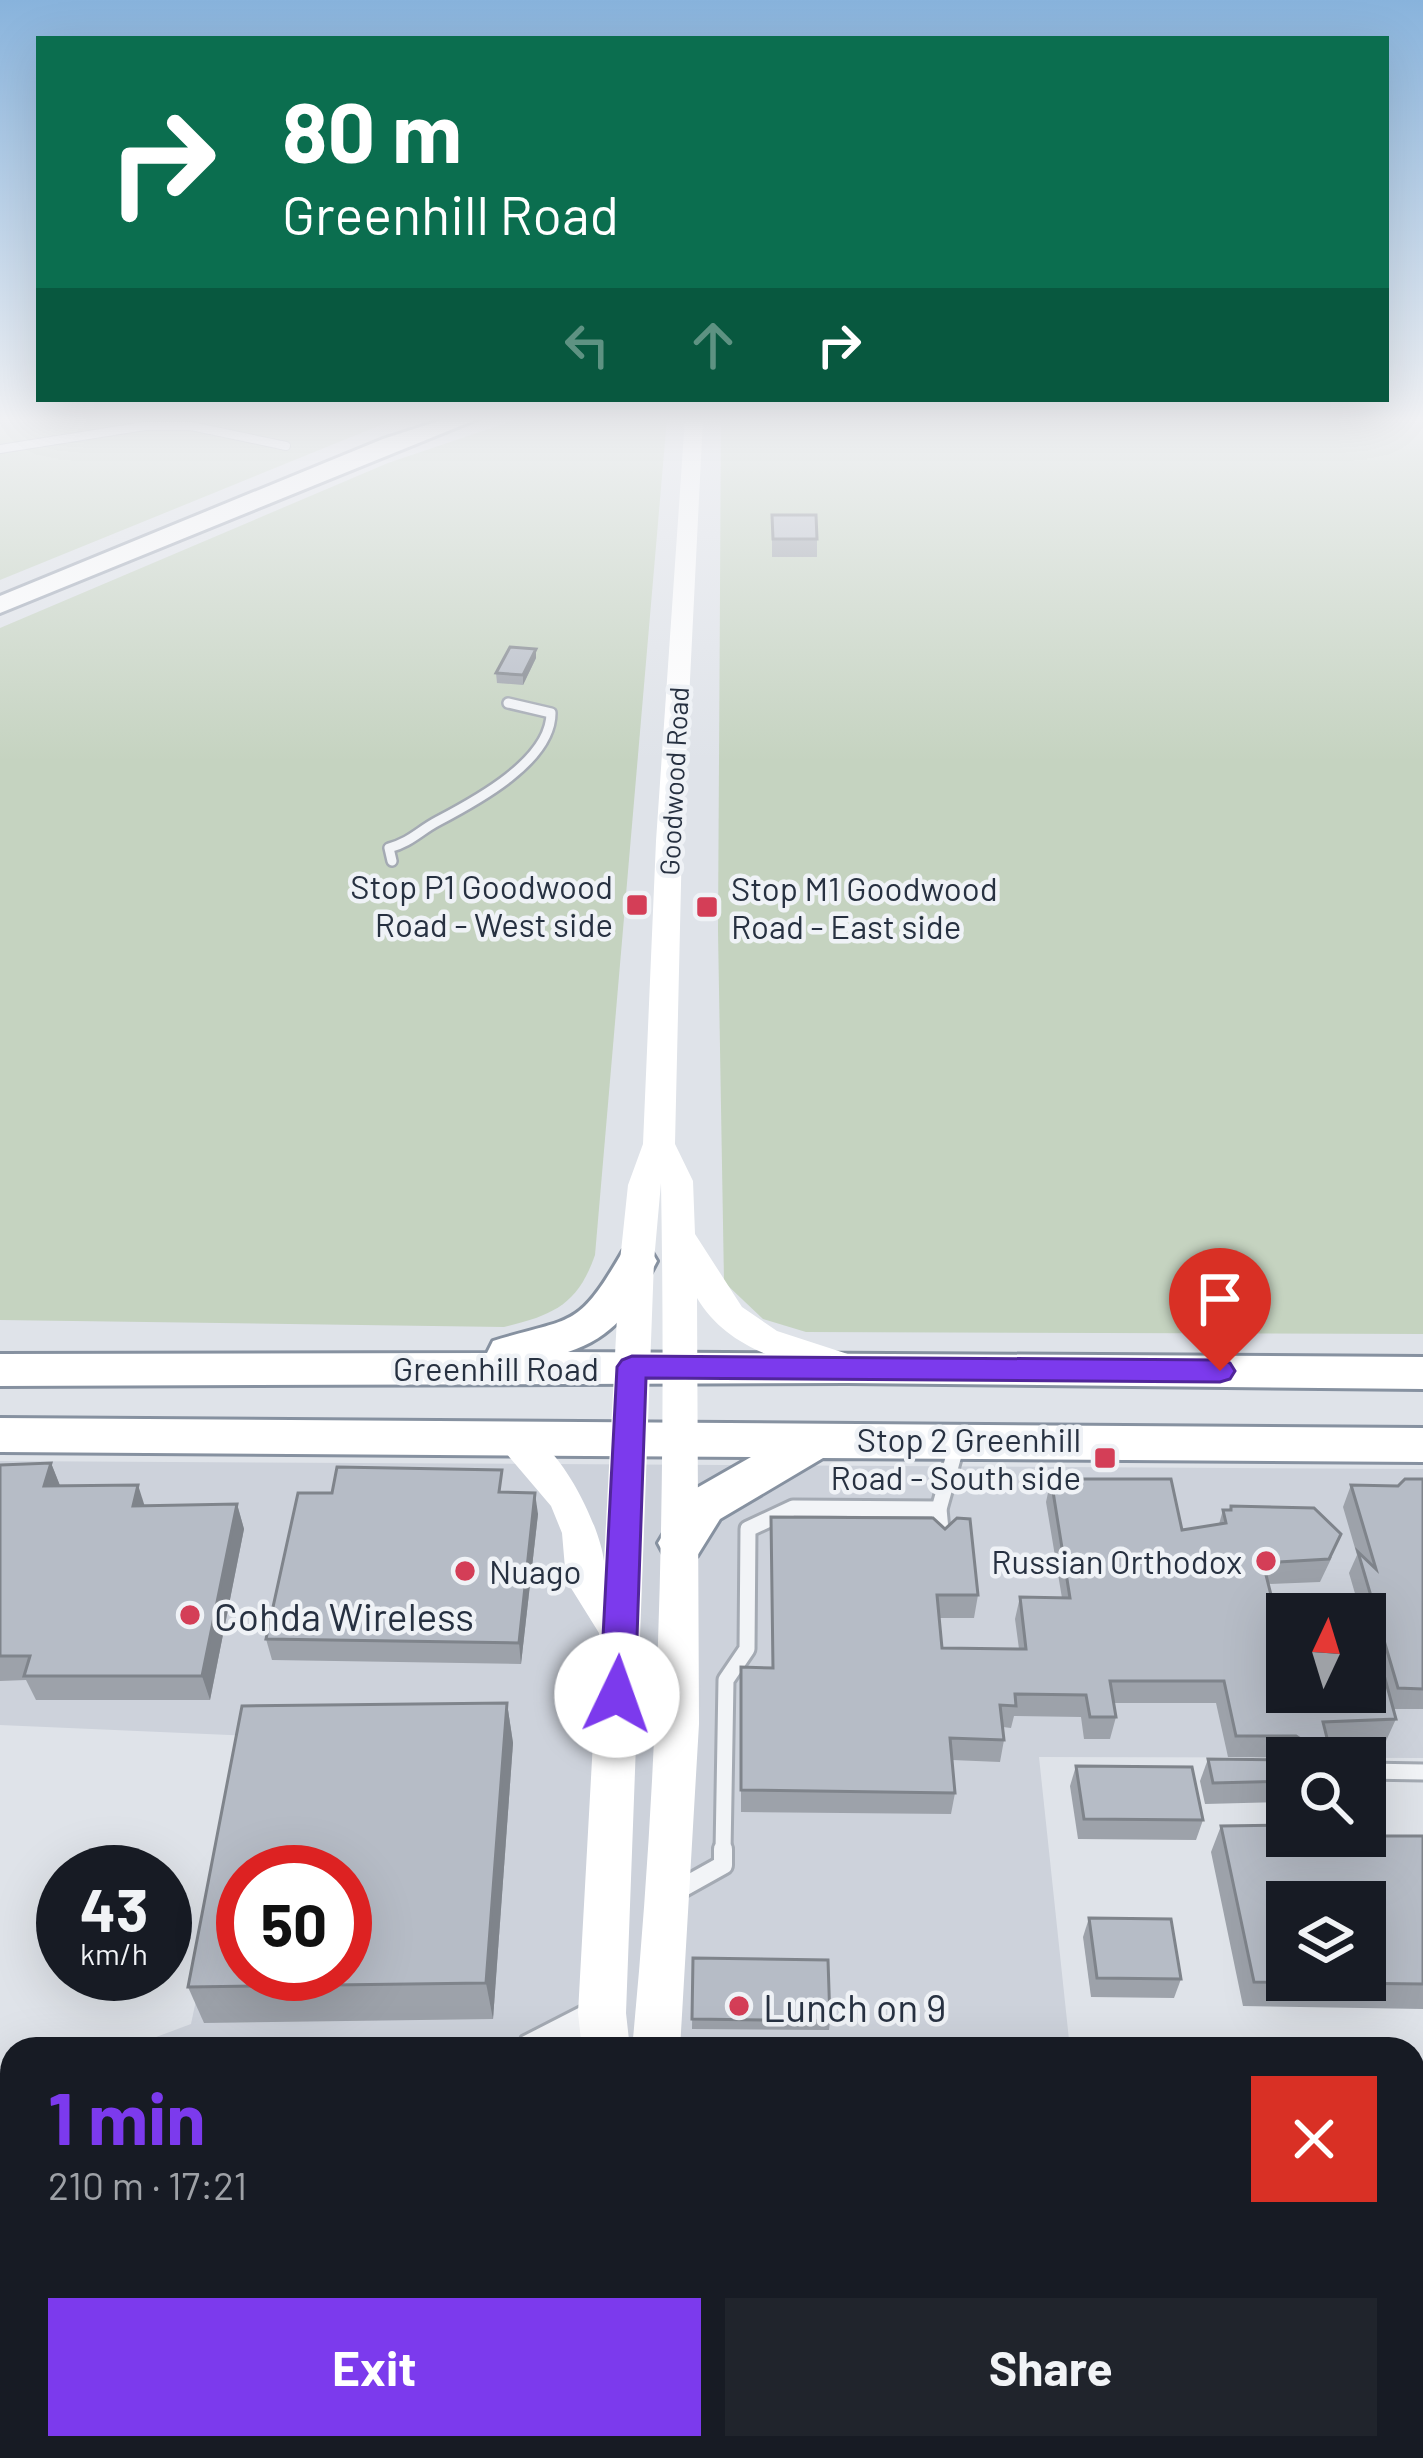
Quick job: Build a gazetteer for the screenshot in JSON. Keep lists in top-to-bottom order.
{
  "streets": {
    "main road": ["Goodwood Road", "Greenhill Road"]
  },
  "crossings": [
    ["Goodwood Road", "Greenhill Road"]
  ],
  "places": {
    "transit": ["Stop P1 Goodwood Road - West side", "Stop M1 Goodwood Road - East side", "Stop 2 Greenhill Road - South side"],
    "other": [
      "Russian Orthodox",
      "Nuago",
      "Cohda Wireless",
      "Lunch on 9"
    ]
  },
  "north": "top",
  "page": {
    "turn": ["80 m", "Greenhill Road"],
    "speed": "43 km/h",
    "limit": "50",
    "heading": ["1 min", "210 m · 17:21"],
    "buttons": ["Exit", "Share"]
  }
}
